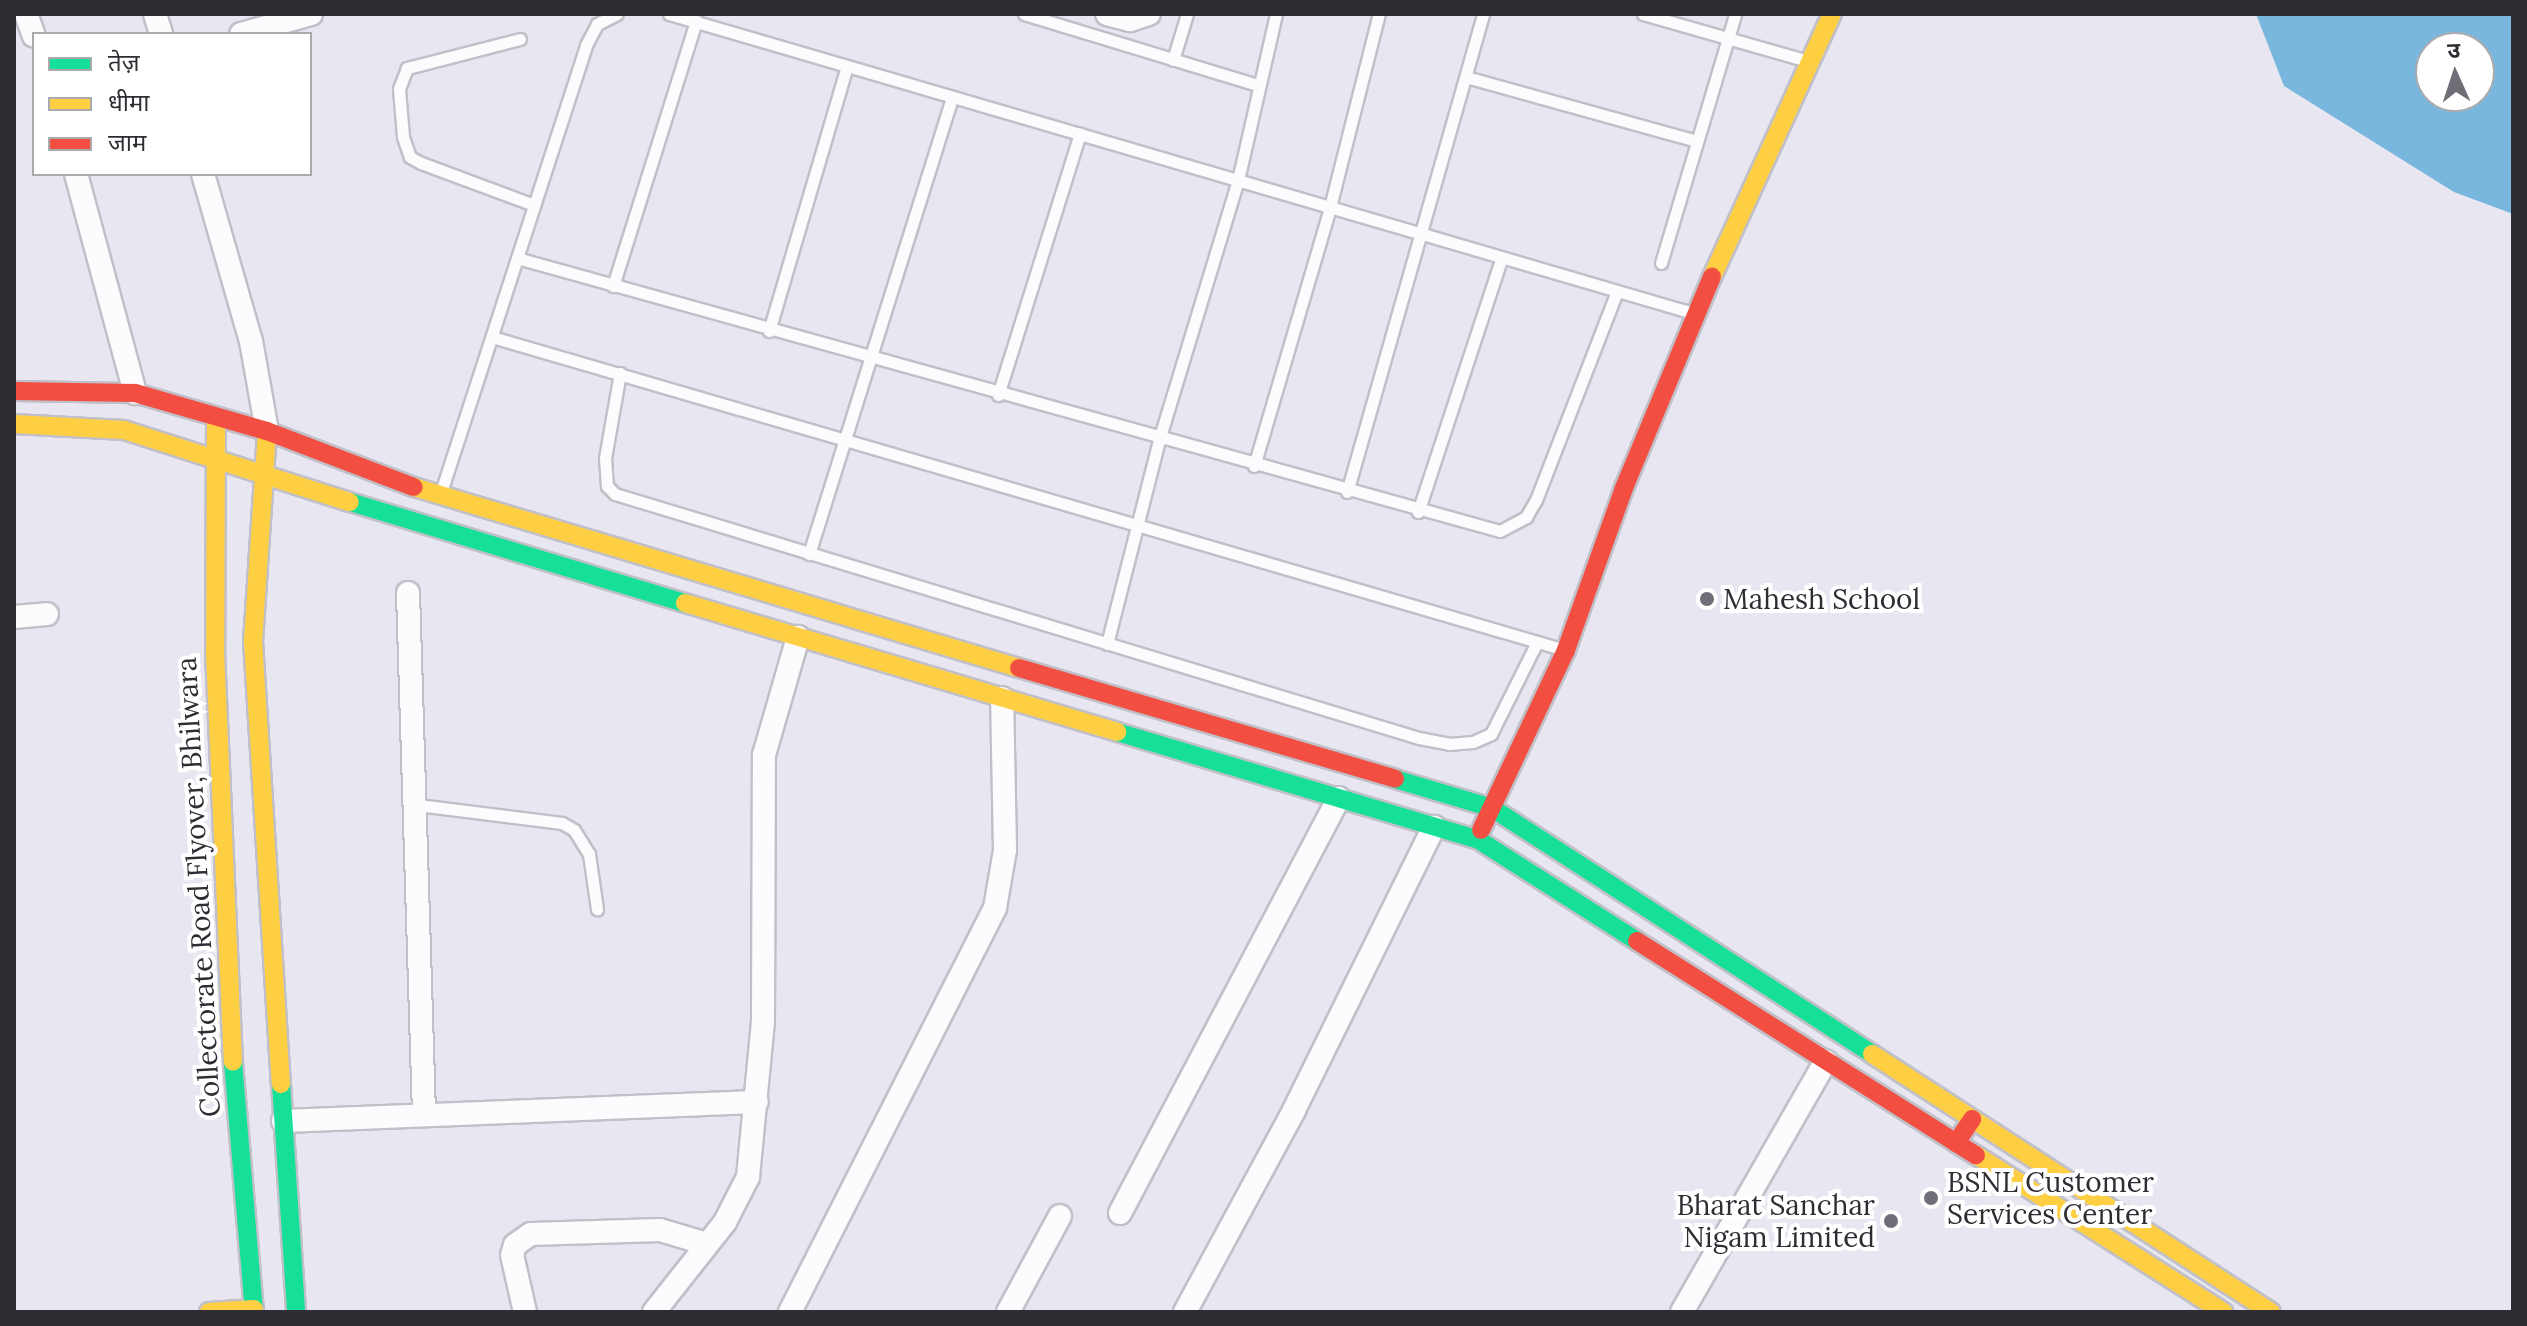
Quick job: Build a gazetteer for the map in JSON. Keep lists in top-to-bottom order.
{
  "streets": {
    "main road": ["Collectorate Road Flyover, Bhilwara"]
  },
  "places": ["Mahesh School", "BSNL Customer Services Center", "Bharat Sanchar Nigam Limited"],
  "legend": ["तेज़", "धीमा", "जाम"],
  "north": "top"
}
